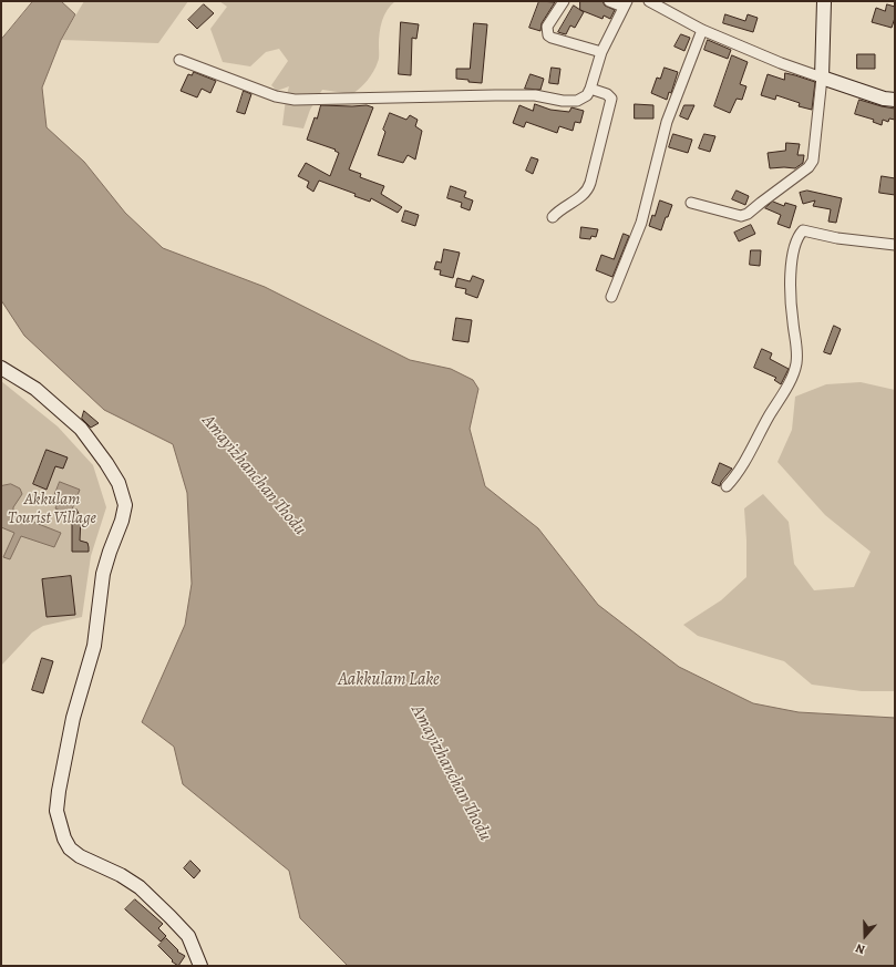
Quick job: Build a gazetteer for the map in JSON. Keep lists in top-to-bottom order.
{
  "water": ["Amayizhanchan Thodu", "Aakkulam Lake"],
  "parks": ["Akkulam Tourist Village"],
  "north": "bottom"
}
